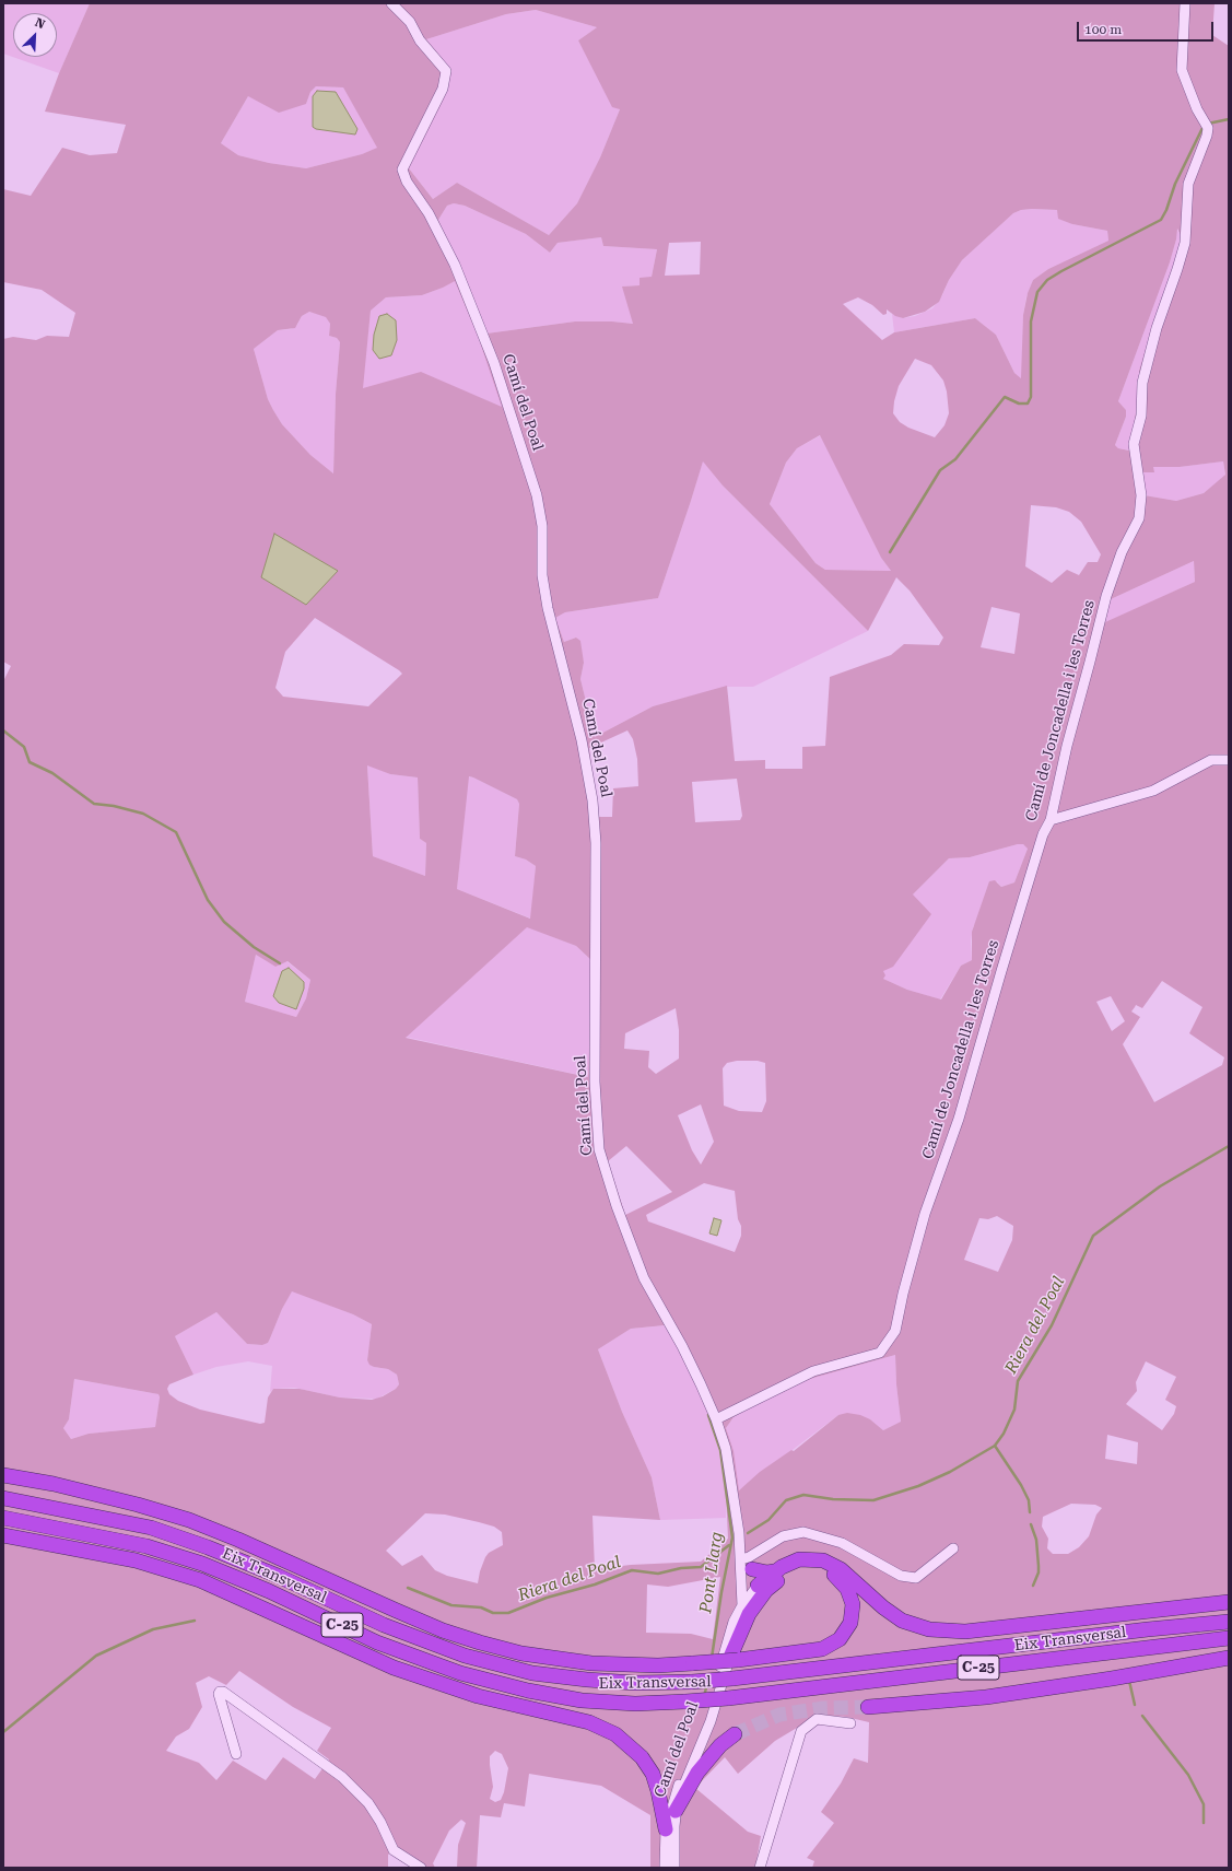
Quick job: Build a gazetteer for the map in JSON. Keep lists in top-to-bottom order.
{
  "streets": {
    "highway": ["Eix Transversal", "C-25"],
    "street": ["Camí del Poal", "Camí de Joncadella i les Torres"]
  },
  "crossings": [
    ["Camí del Poal", "Camí de Joncadella i les Torres"]
  ],
  "water": ["Riera del Poal", "Pont Llarg"],
  "scale_bar": "100 m",
  "north": "top right"
}
